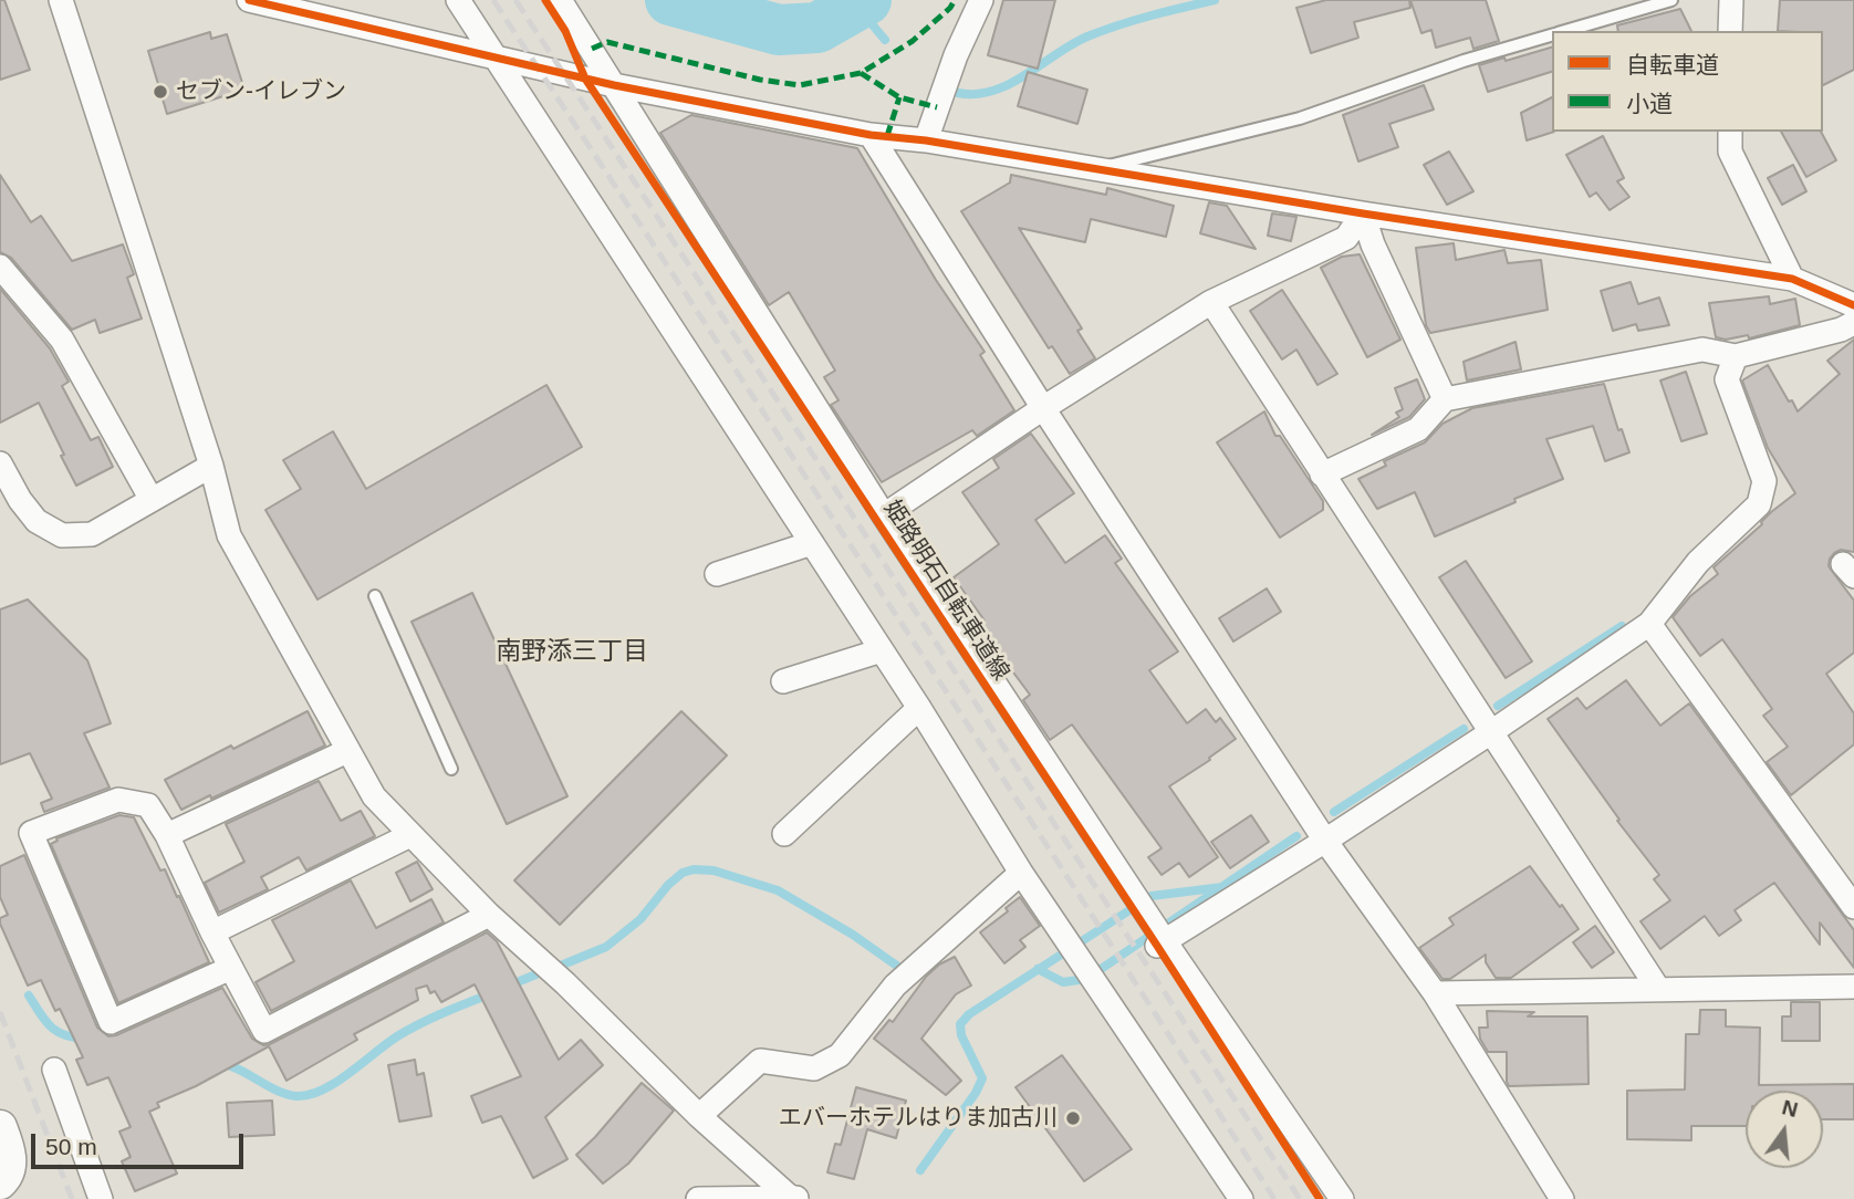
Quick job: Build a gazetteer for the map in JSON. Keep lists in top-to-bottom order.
{
  "streets": {
    "cycle path": ["姫路明石自転車道線"]
  },
  "districts": ["南野添三丁目"],
  "places": ["セブン-イレブン", "エバーホテルはりま加古川"],
  "legend": ["自転車道", "小道"],
  "scale_bar": "50 m",
  "north": "top"
}
